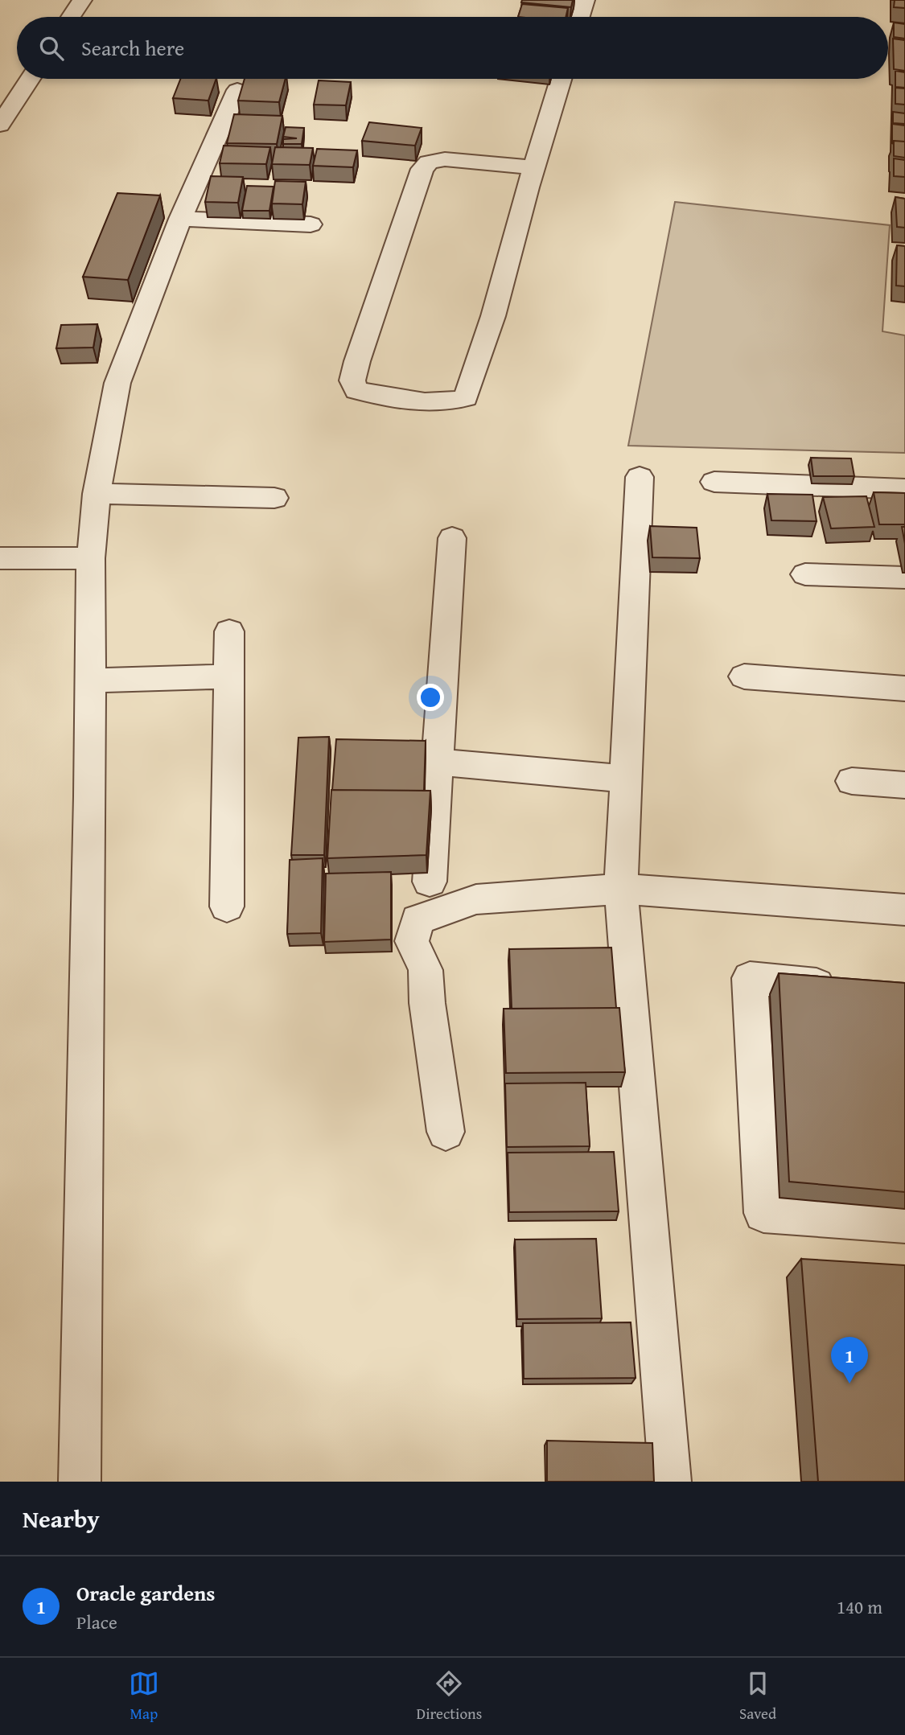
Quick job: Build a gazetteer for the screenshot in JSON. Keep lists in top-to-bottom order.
{
  "page": {
    "search": "Search here",
    "pins": "1",
    "heading": "Nearby",
    "list": [
      {
        "mark": "1",
        "name": "Oracle gardens",
        "note": "Place",
        "value": "140 m"
      }
    ],
    "nav": ["Map", "Directions", "Saved"]
  }
}
